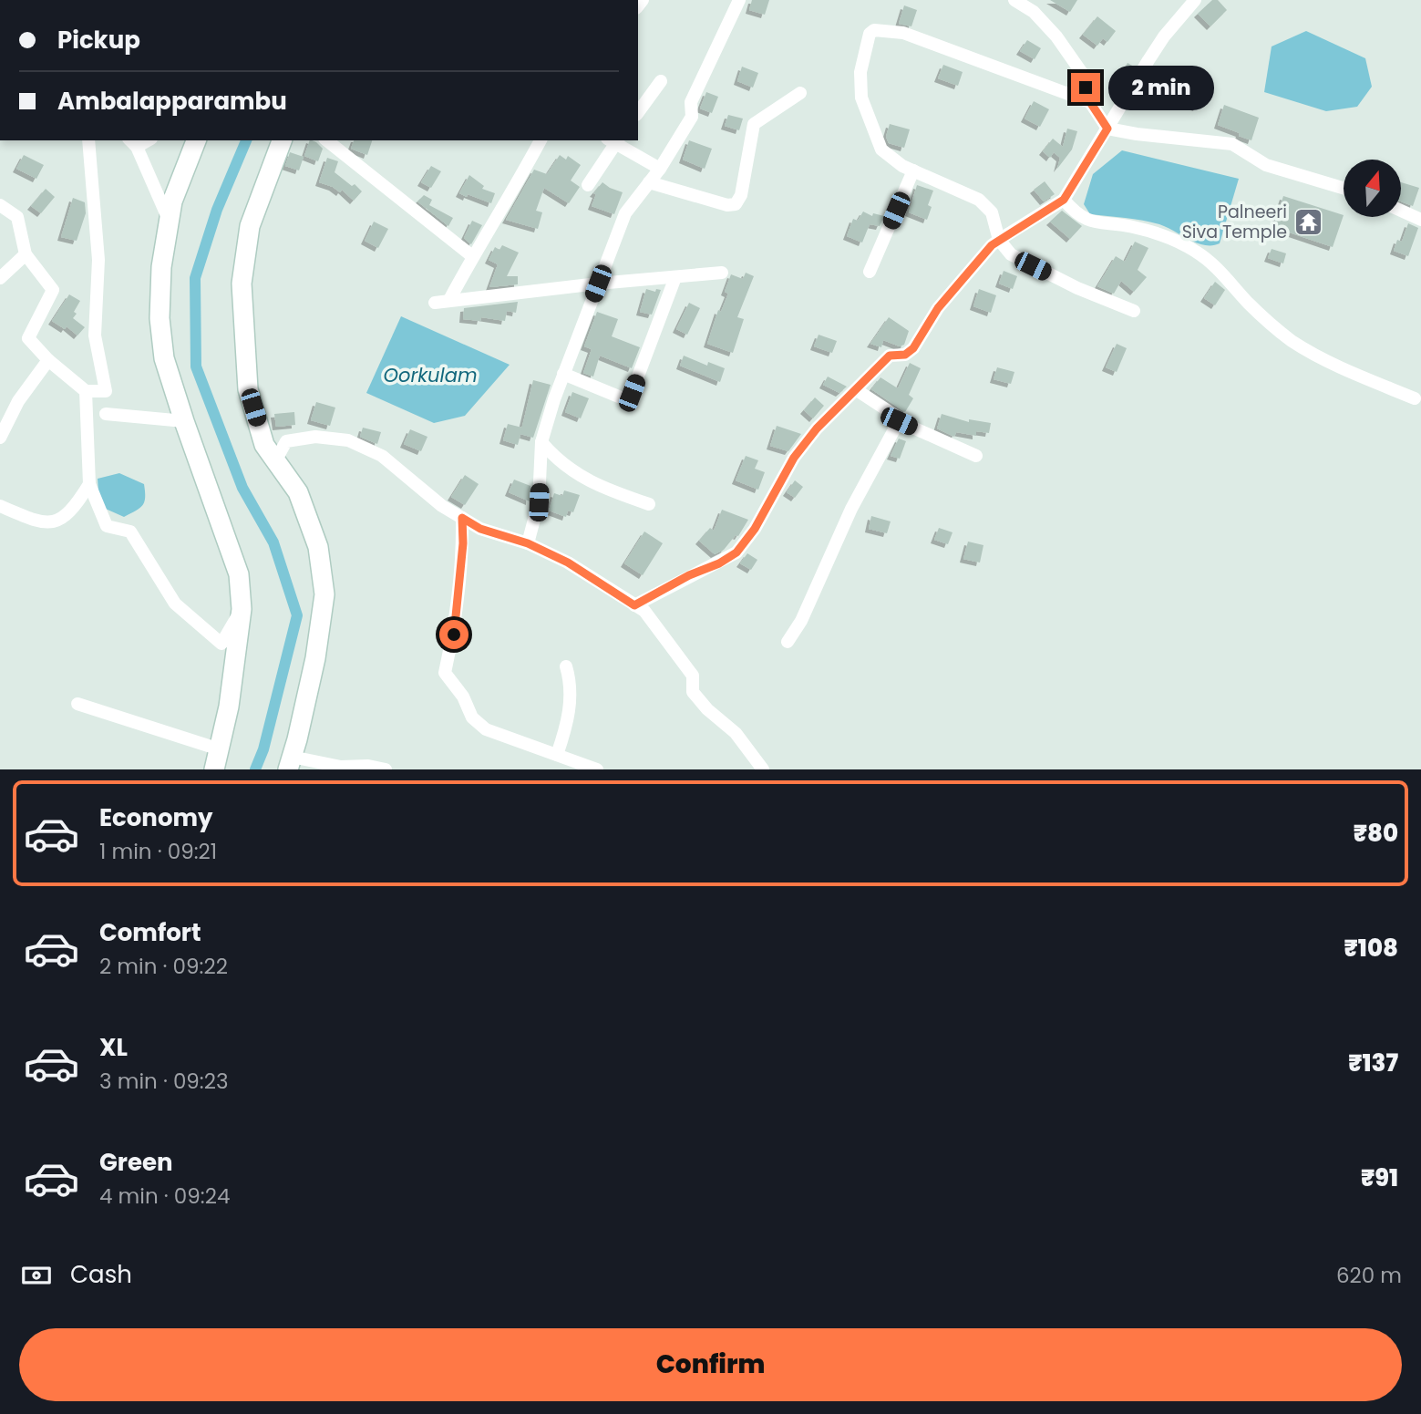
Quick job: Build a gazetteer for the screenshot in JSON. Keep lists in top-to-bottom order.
{
  "water": ["Oorkulam"],
  "places": {
    "temple": ["Palneeri Siva Temple"]
  },
  "north": "top",
  "page": {
    "banner": ["Pickup", "Ambalapparambu"],
    "bubble": "2 min",
    "list": [
      {
        "name": "Economy",
        "note": "1 min · 09:21",
        "value": "₹80"
      },
      {
        "name": "Comfort",
        "note": "2 min · 09:22",
        "value": "₹108"
      },
      {
        "name": "XL",
        "note": "3 min · 09:23",
        "value": "₹137"
      },
      {
        "name": "Green",
        "note": "4 min · 09:24",
        "value": "₹91"
      }
    ],
    "pay": ["Cash", "620 m"],
    "buttons": "Confirm"
  }
}
